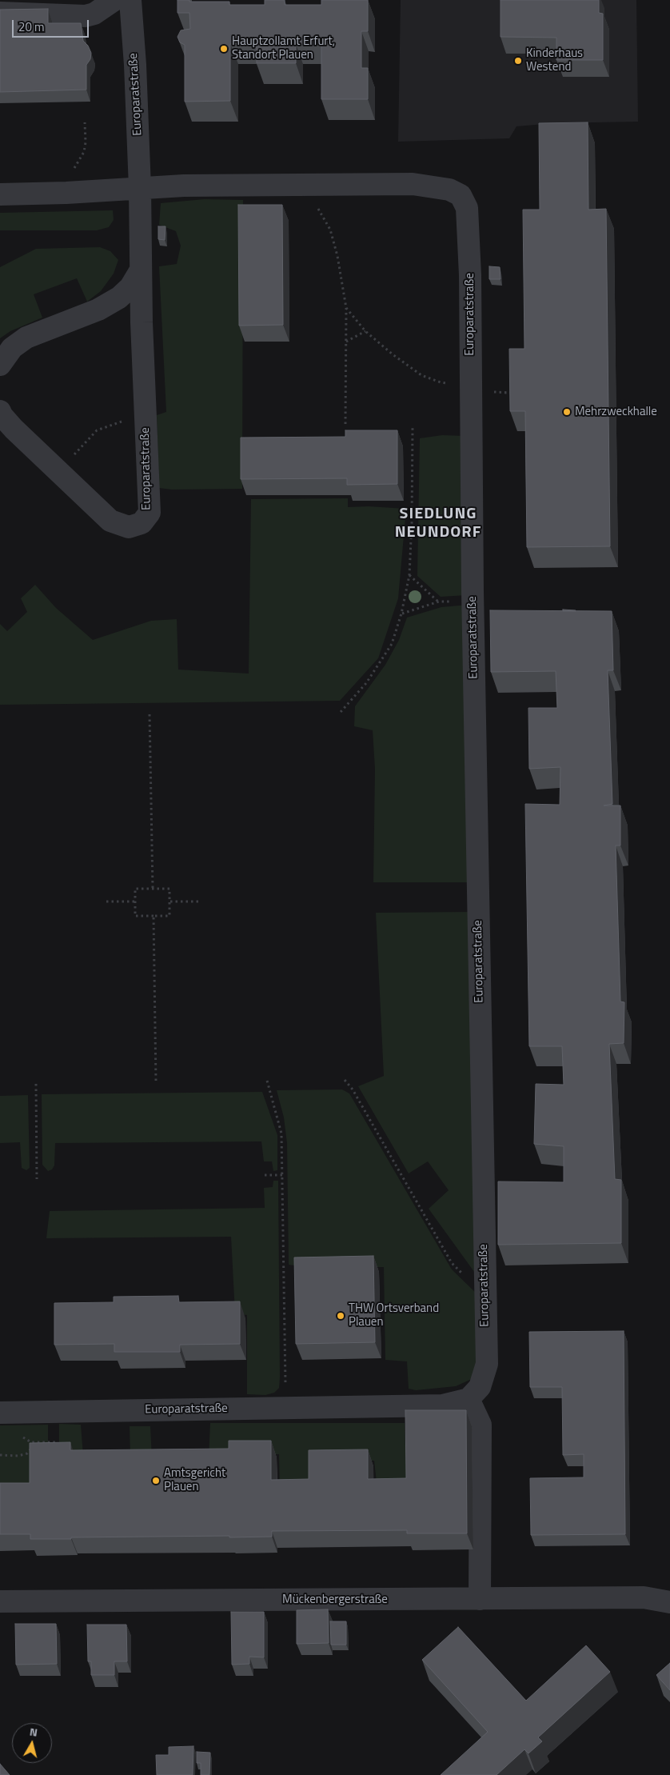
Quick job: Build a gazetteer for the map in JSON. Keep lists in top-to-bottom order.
{
  "streets": {
    "street": ["Europaratstraße", "Mückenbergerstraße"]
  },
  "districts": ["SIEDLUNG NEUNDORF"],
  "places": [
    "Hauptzollamt Erfurt, Standort Plauen",
    "Kinderhaus Westend",
    "Mehrzweckhalle",
    "THW Ortsverband Plauen",
    "Amtsgericht Plauen"
  ],
  "scale_bar": "20 m",
  "north": "top"
}
